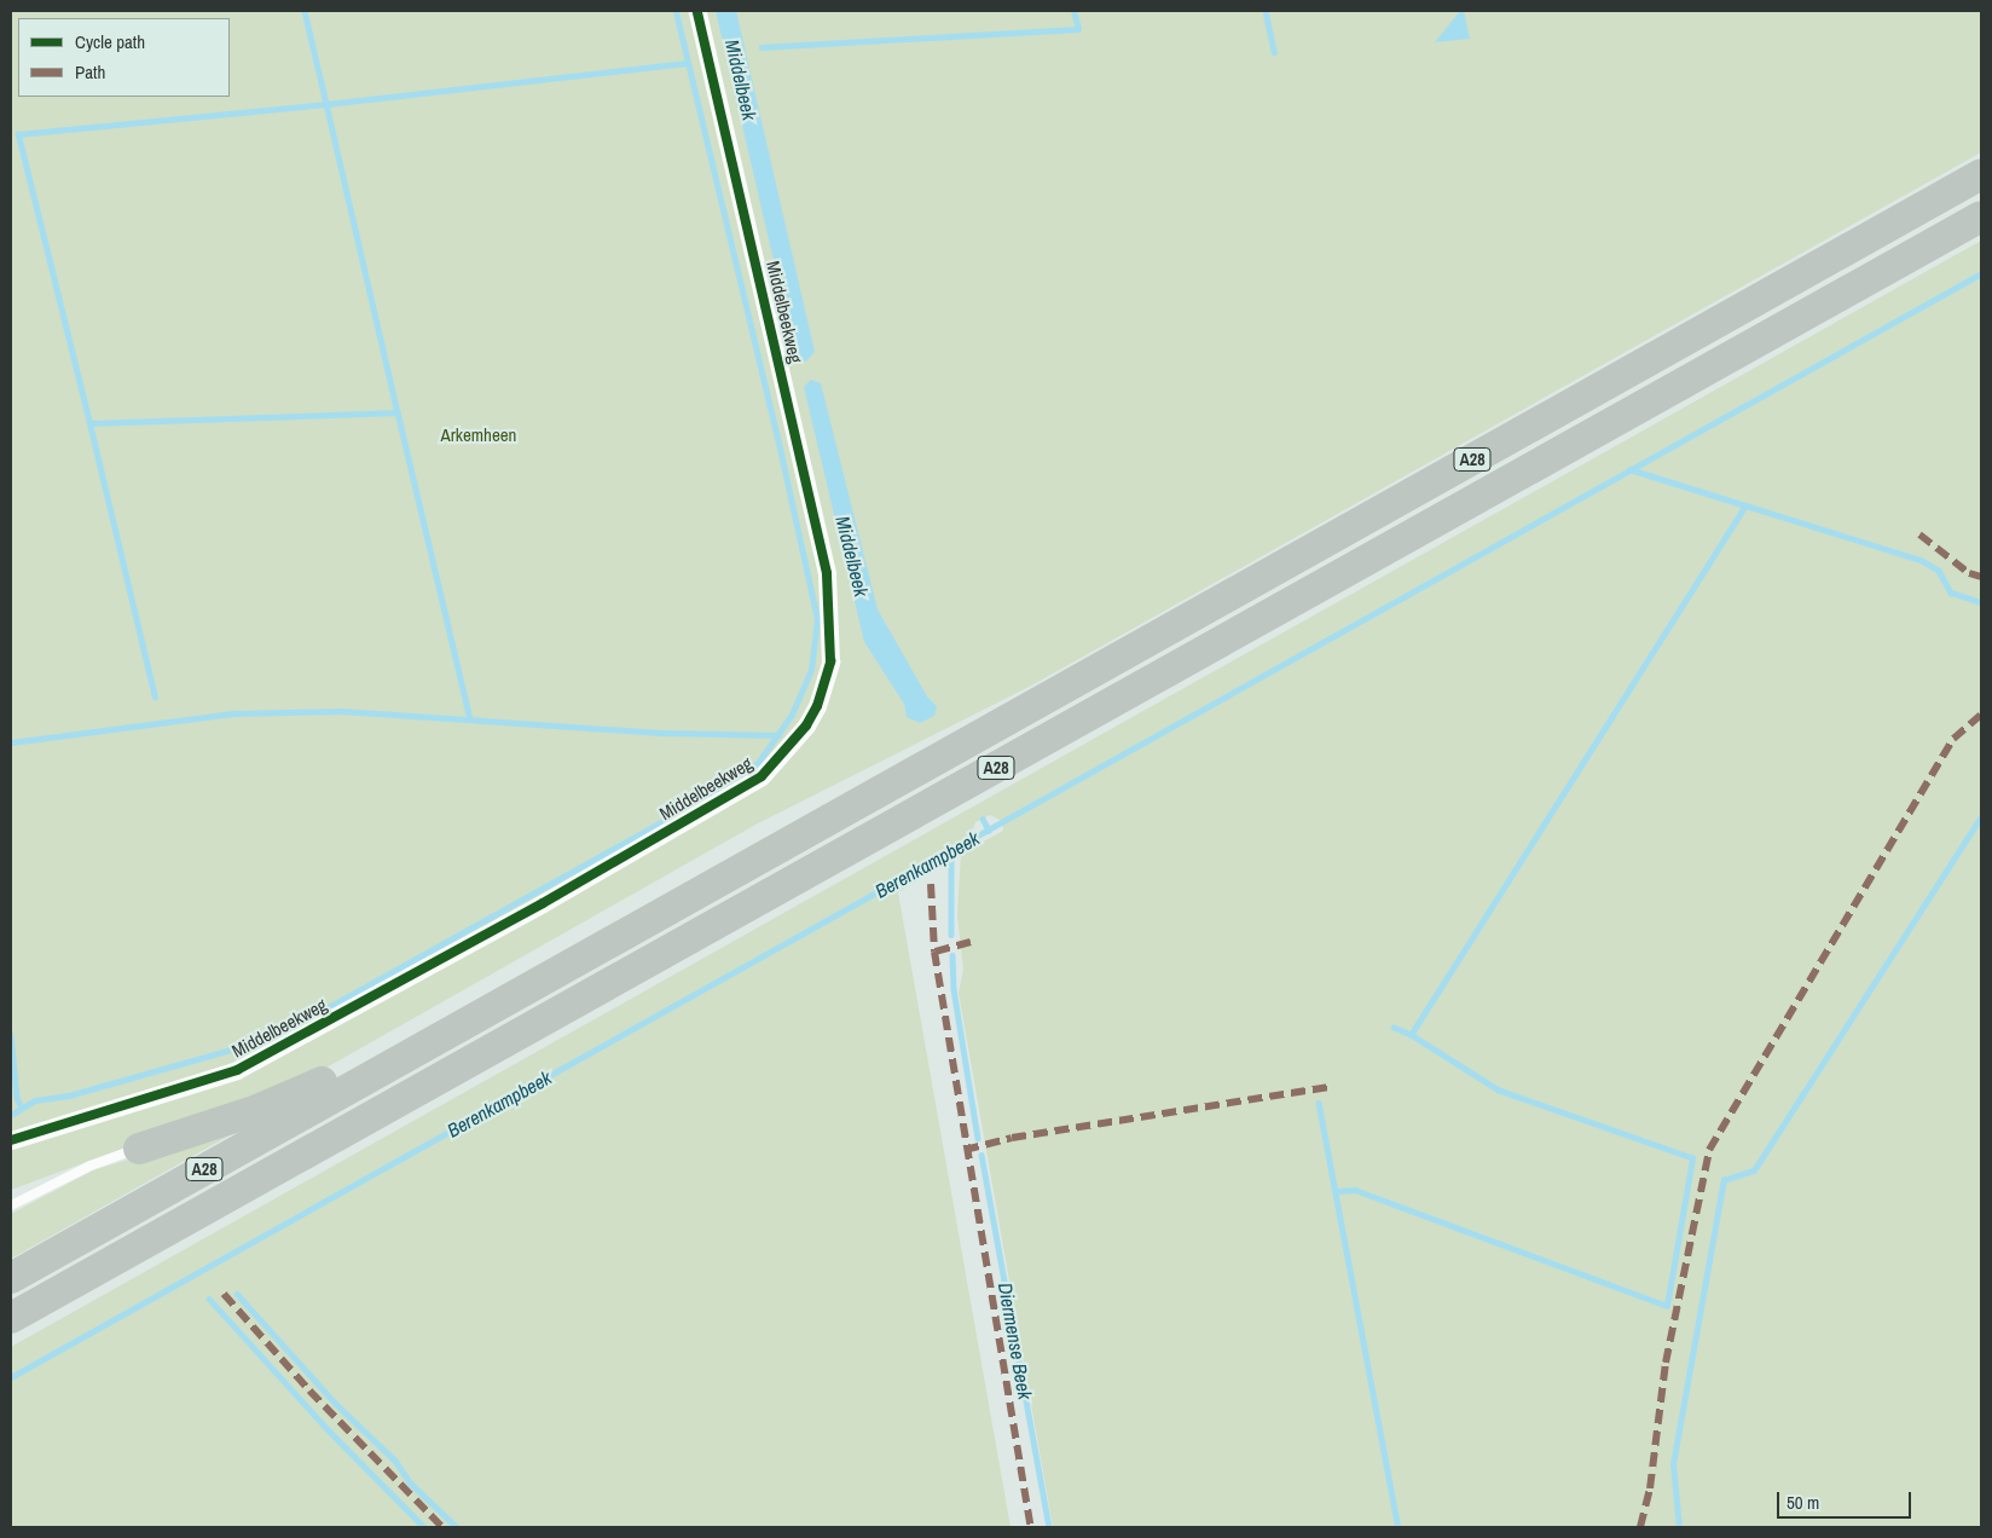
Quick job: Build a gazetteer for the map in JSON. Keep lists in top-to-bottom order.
{
  "streets": {
    "highway": ["A28"],
    "street": ["Middelbeekweg"]
  },
  "water": ["Middelbeek", "Berenkampbeek", "Diermense Beek"],
  "parks": ["Arkemheen"],
  "legend": ["Cycle path", "Path"],
  "scale_bar": "50 m"
}
